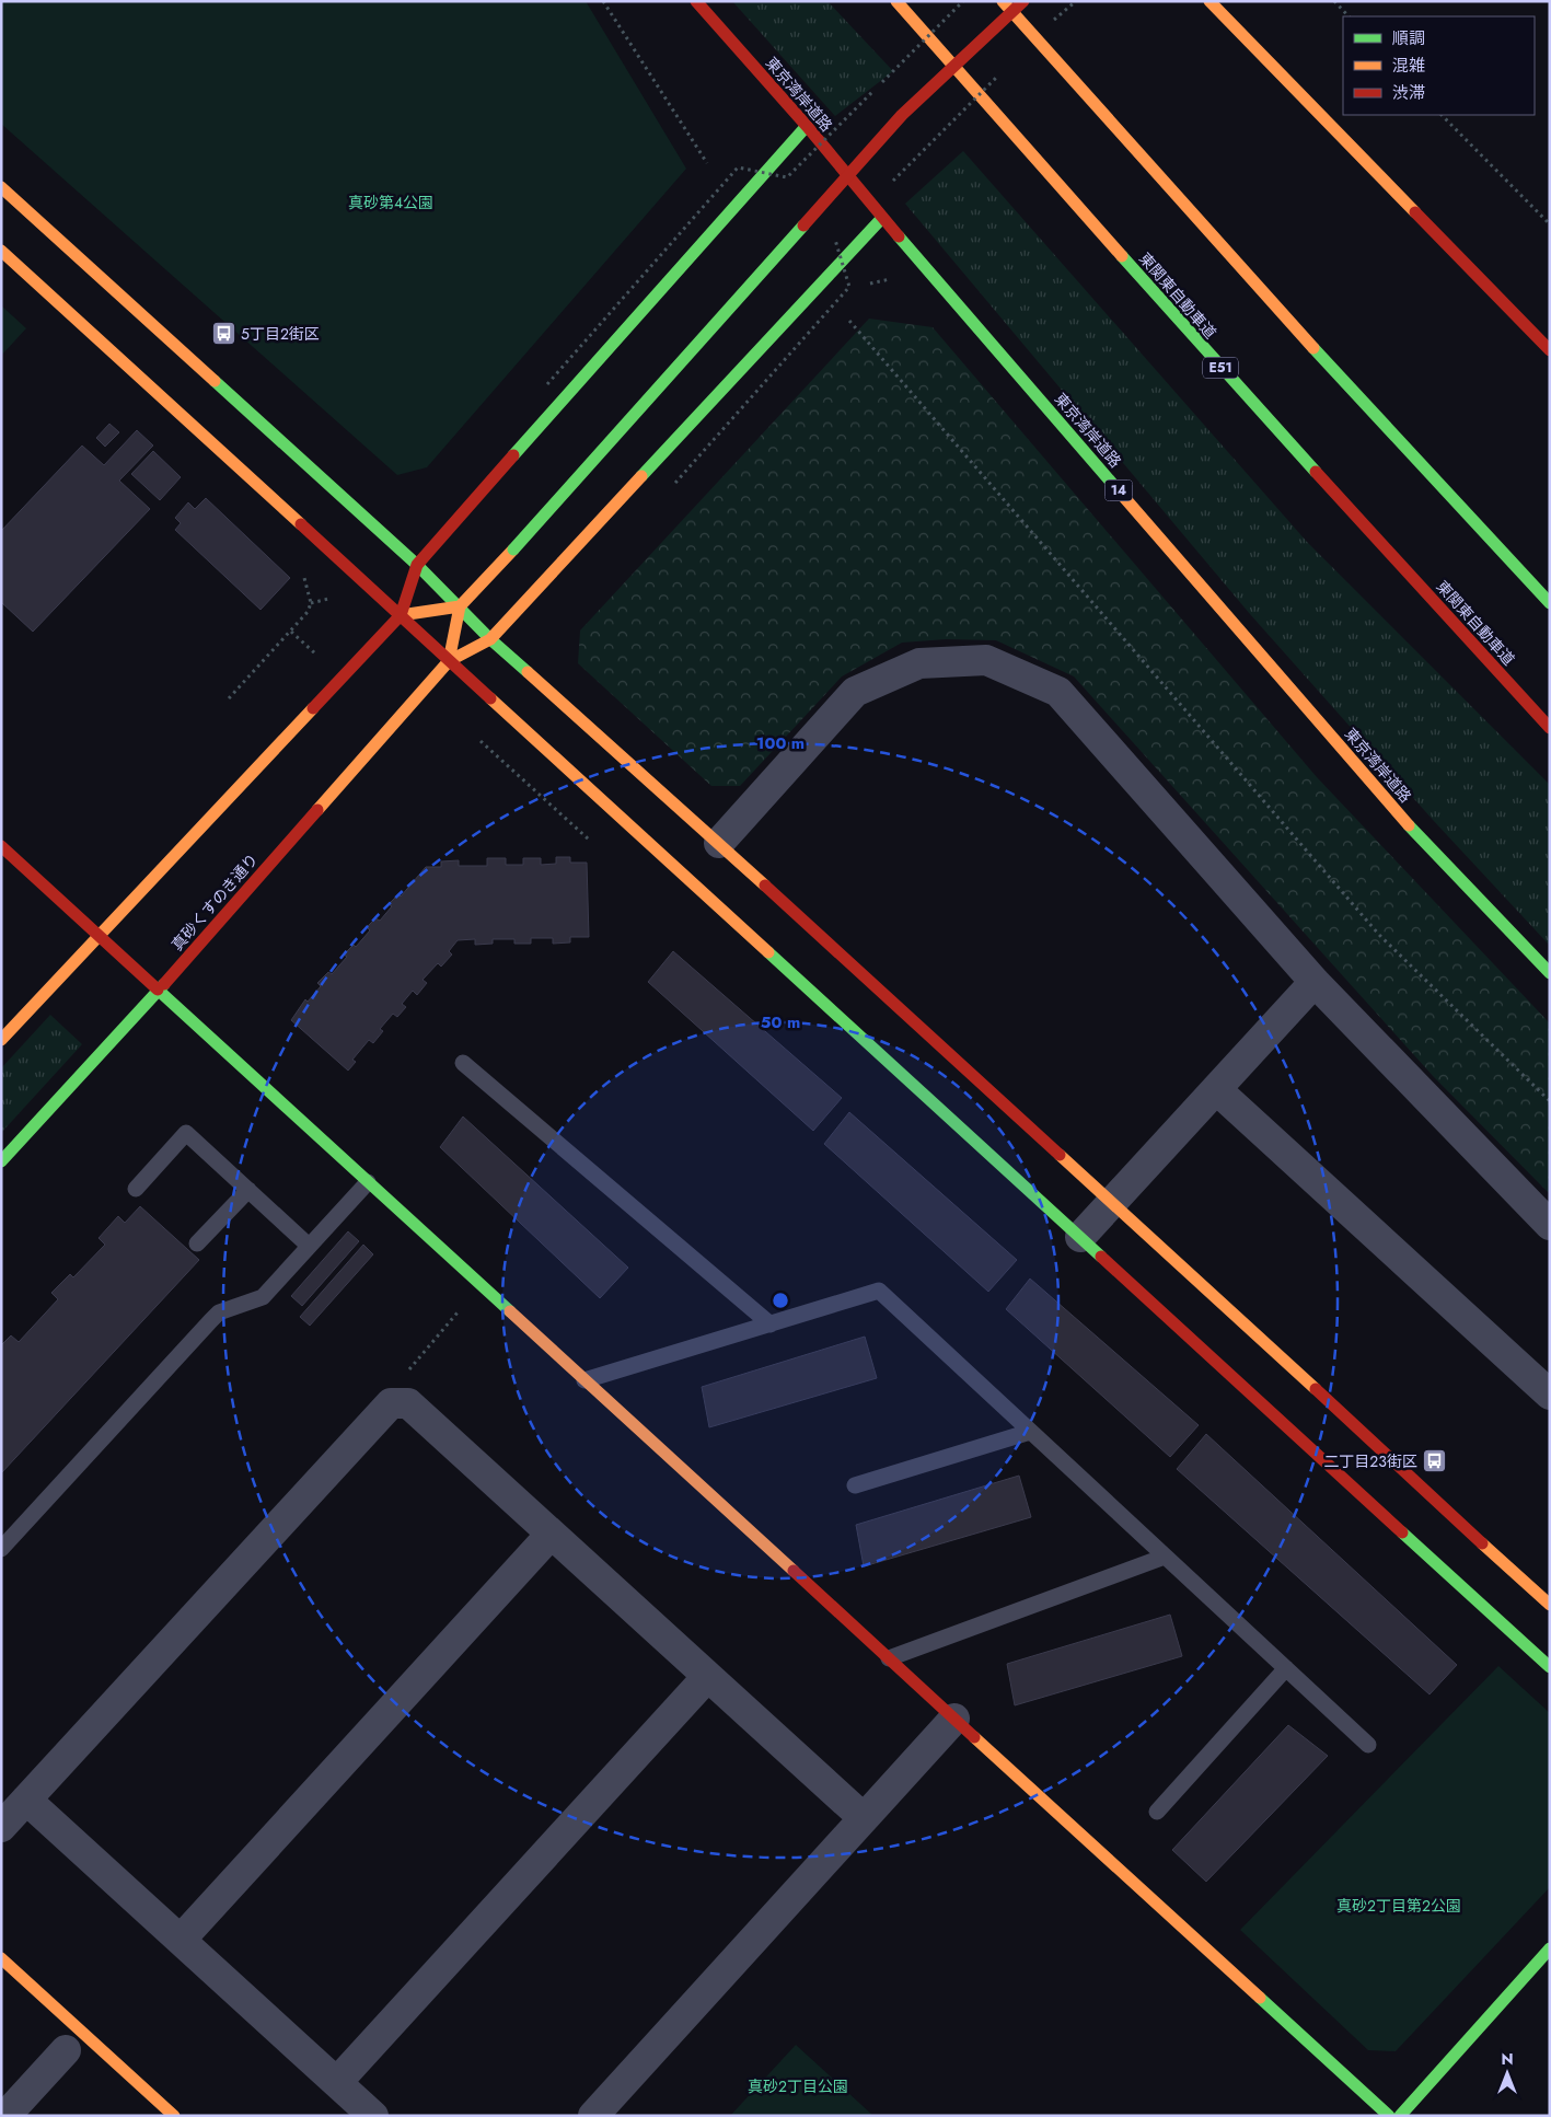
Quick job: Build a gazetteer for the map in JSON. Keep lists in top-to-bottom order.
{
  "streets": {
    "main road": [
      "東京湾岸道路",
      "東関東自動車道",
      "E51",
      "14",
      "真砂くすのき通り"
    ]
  },
  "parks": ["真砂第4公園", "真砂2丁目第2公園", "真砂2丁目公園"],
  "places": {
    "bus stop": ["5丁目2街区", "二丁目23街区"]
  },
  "legend": ["順調", "混雑", "渋滞"],
  "north": "top",
  "rings": ["100 m", "50 m"]
}
